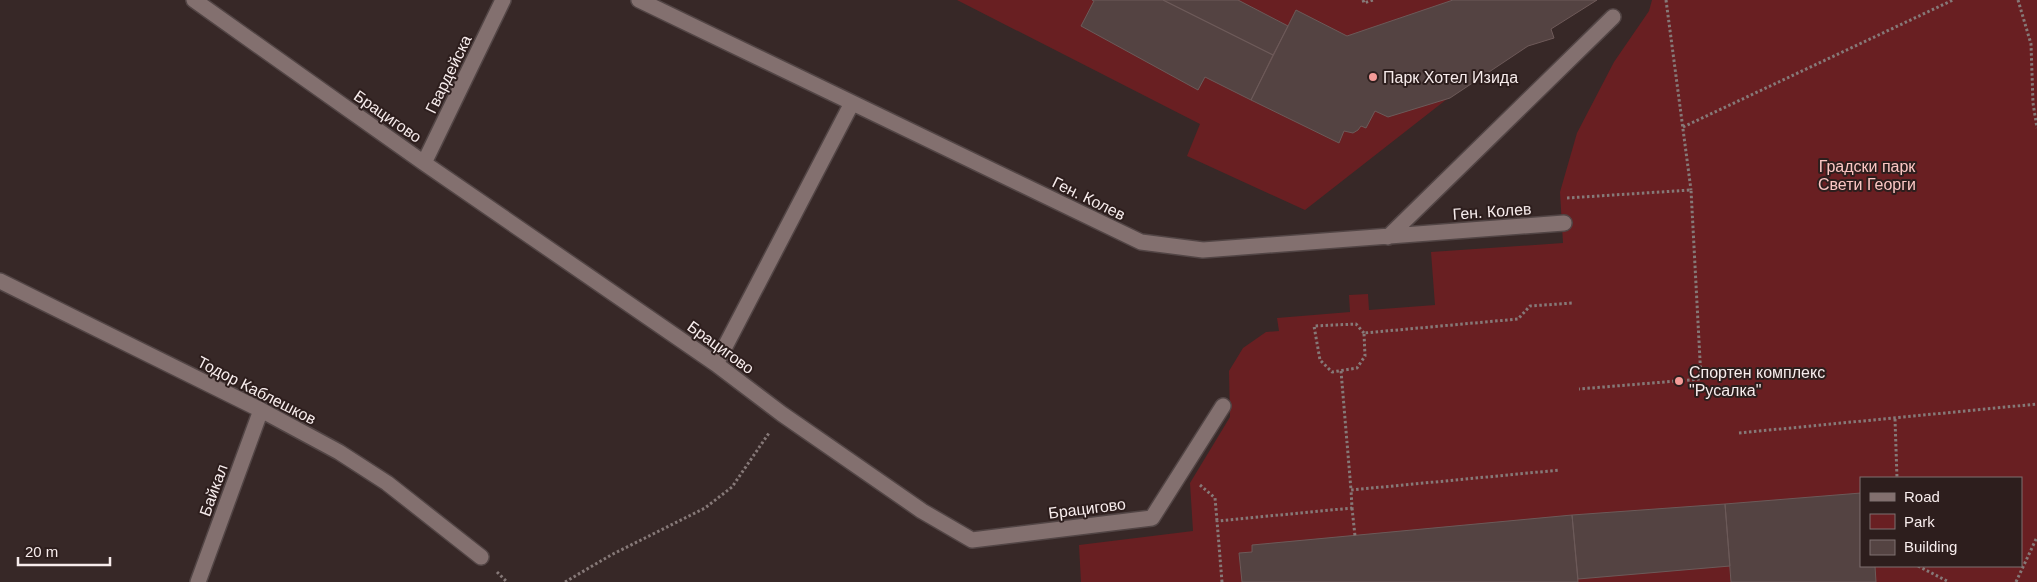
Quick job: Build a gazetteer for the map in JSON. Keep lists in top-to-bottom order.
{
  "streets": {
    "street": [
      "Гвардейска",
      "Брацигово",
      "Ген. Колев",
      "Тодор Каблешков",
      "Байкал"
    ]
  },
  "crossings": [
    ["Гвардейска", "Брацигово"],
    ["Тодор Каблешков", "Байкал"]
  ],
  "parks": ["Градски парк Свети Георги"],
  "places": ["Парк Хотел Изида", "Спортен комплекс \"Русалка\""],
  "legend": ["Road", "Park", "Building"],
  "scale_bar": "20 m"
}
